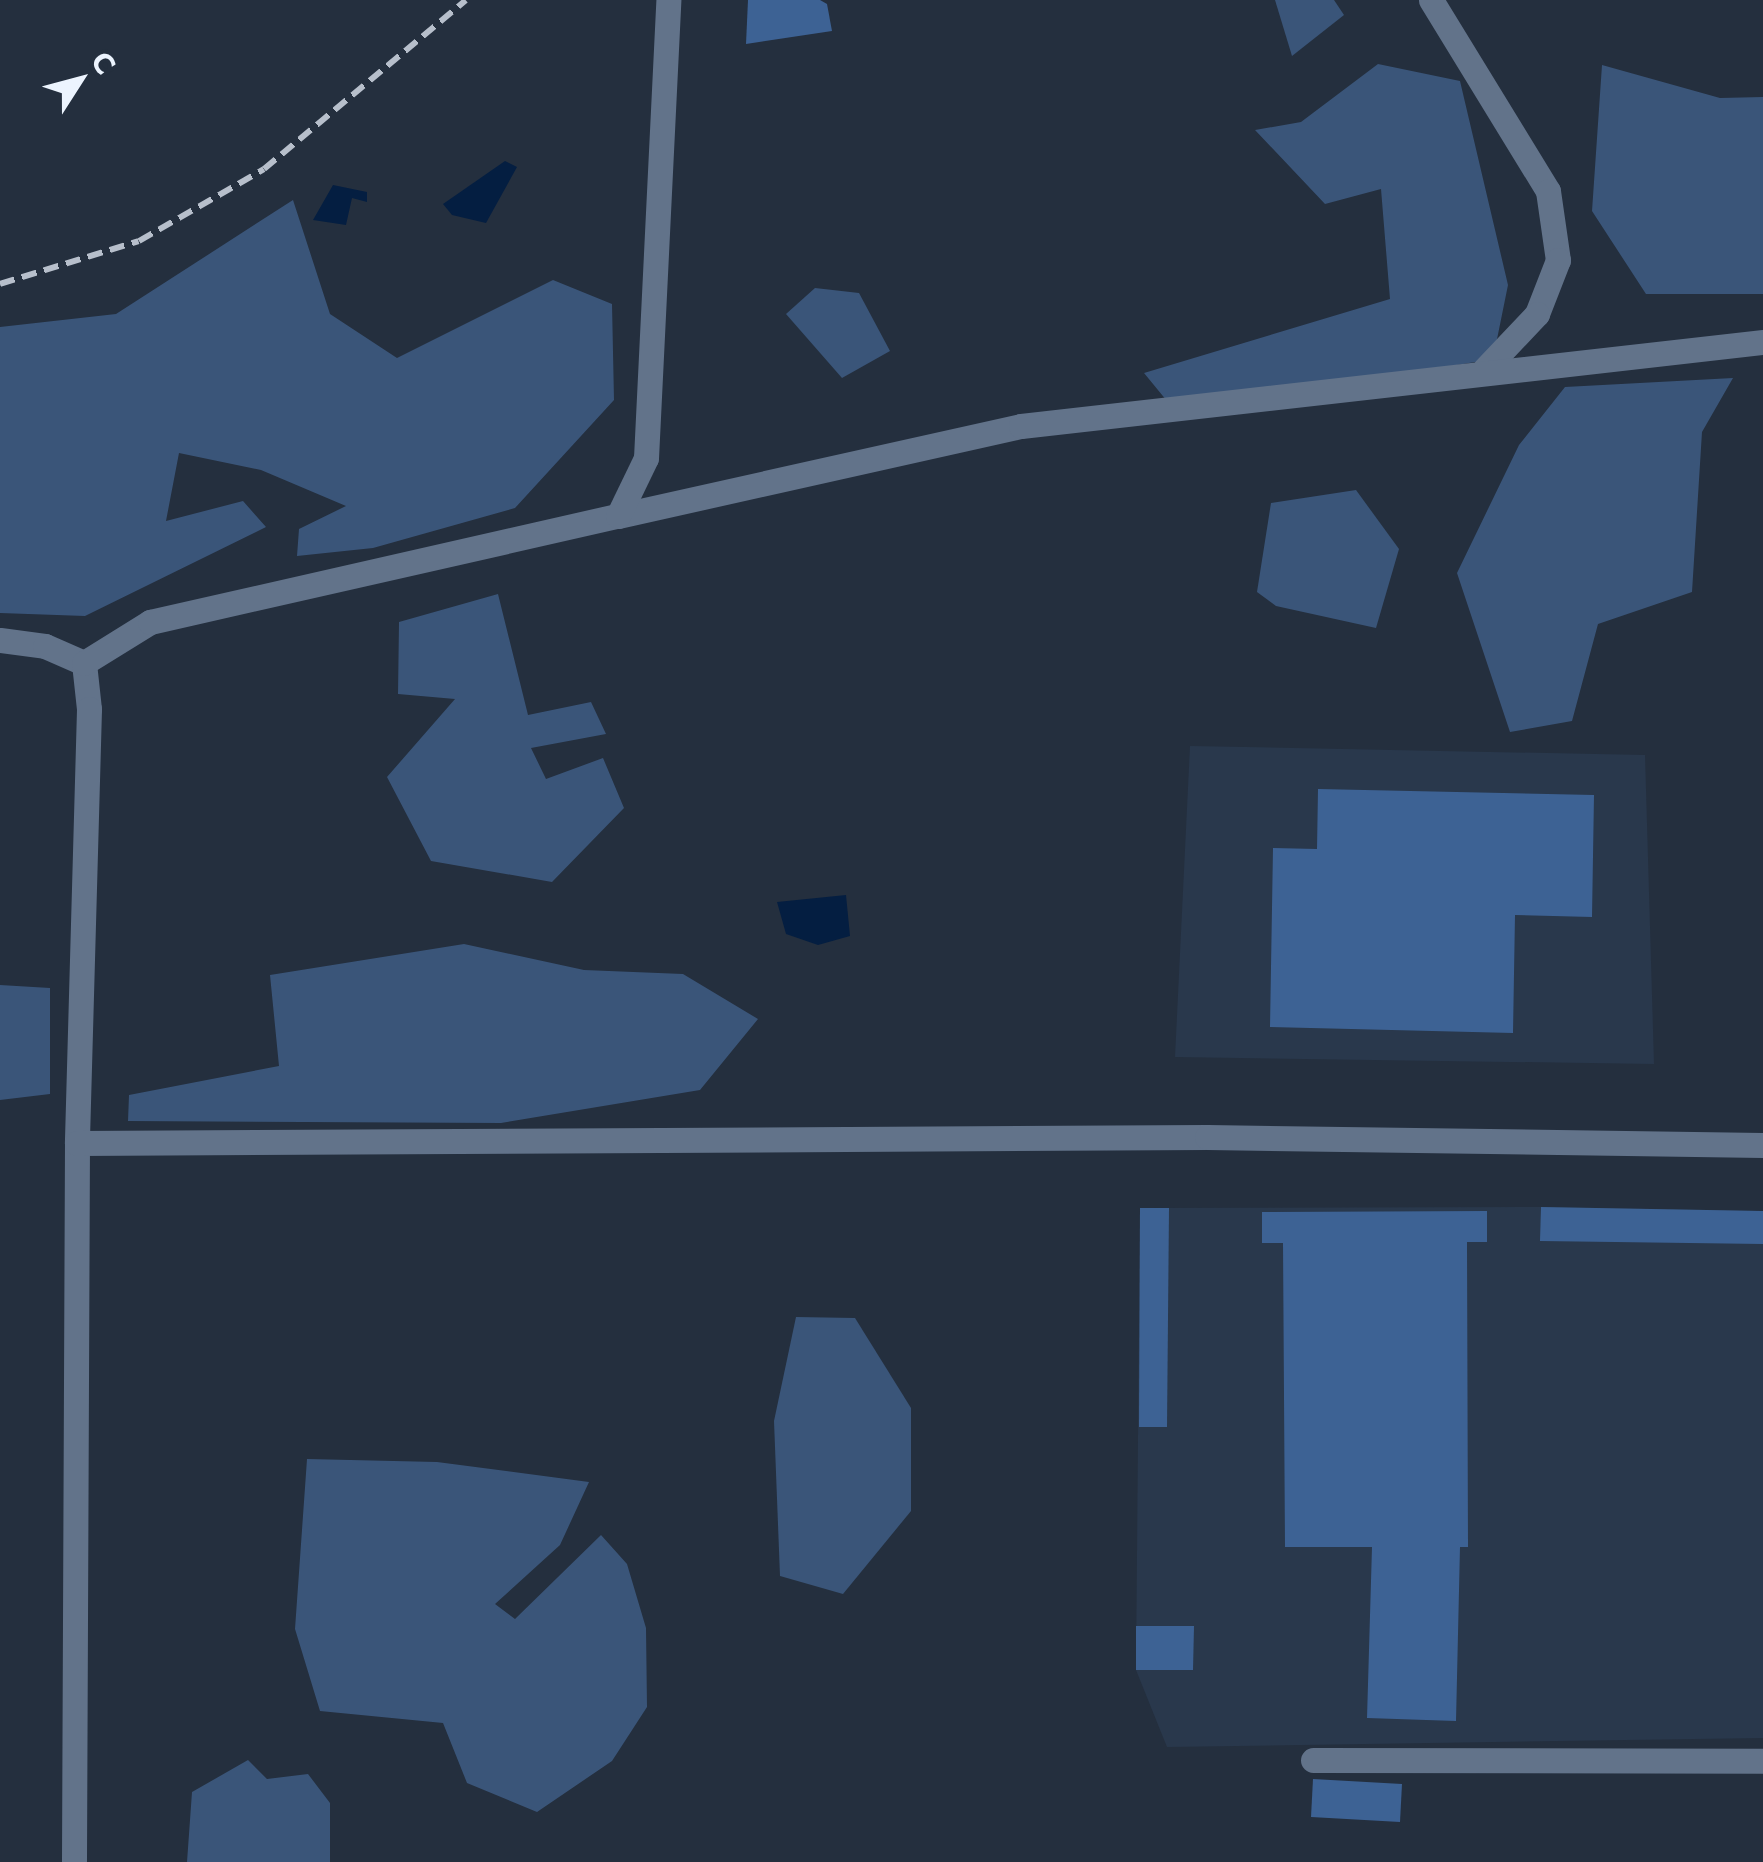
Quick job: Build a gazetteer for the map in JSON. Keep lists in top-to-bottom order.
{
  "north": "top right"
}
